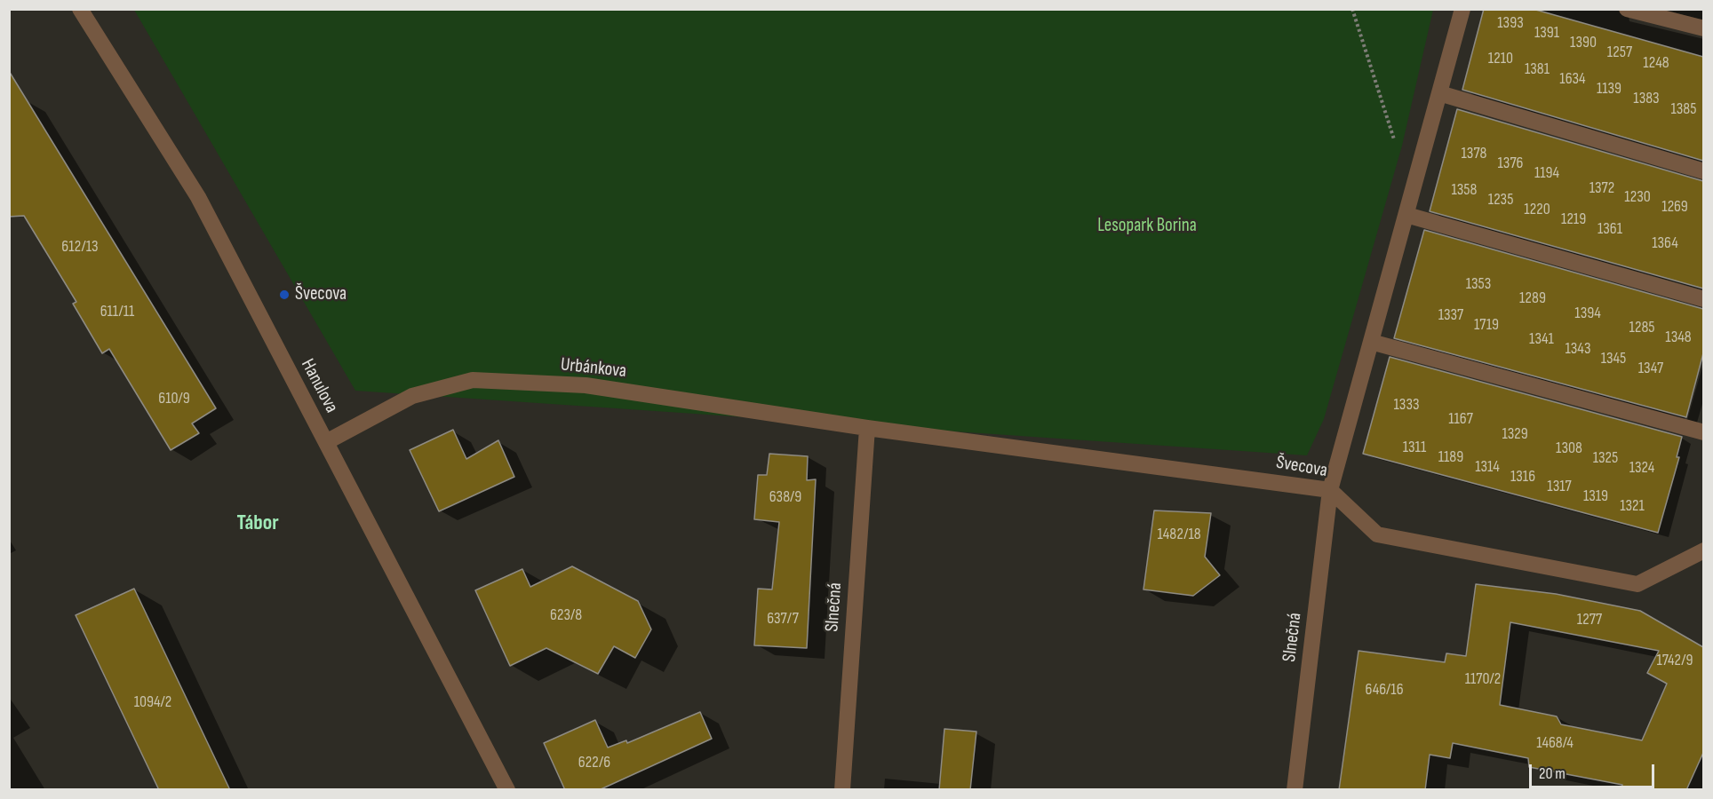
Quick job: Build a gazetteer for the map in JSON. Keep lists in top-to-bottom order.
{
  "streets": {
    "street": [
      "Urbánkova",
      "Hanulova",
      "Švecova",
      "Slnečná"
    ]
  },
  "crossings": [
    ["Urbánkova", "Hanulova"],
    ["Urbánkova", "Švecova"],
    ["Urbánkova", "Slnečná"],
    ["Švecova", "Slnečná"]
  ],
  "districts": ["Tábor"],
  "parks": ["Lesopark Borina"],
  "places": ["Švecova"],
  "house_numbers": [
    "1393",
    "1391",
    "1390",
    "1257",
    "1210",
    "1248",
    "1381",
    "1634",
    "1139",
    "1383",
    "1385",
    "1378",
    "1376",
    "1194",
    "1372",
    "1358",
    "1230",
    "1235",
    "1269",
    "1220",
    "1219",
    "1361",
    "1364",
    "612/13",
    "1353",
    "1289",
    "611/11",
    "1394",
    "1337",
    "1719",
    "1285",
    "1348",
    "1341",
    "1343",
    "1345",
    "1347",
    "610/9",
    "1333",
    "1167",
    "1329",
    "1311",
    "1308",
    "1189",
    "1325",
    "1314",
    "1324",
    "1316",
    "1317",
    "1319",
    "638/9",
    "1321",
    "1482/18",
    "623/8",
    "637/7",
    "1277",
    "1742/9",
    "1170/2",
    "646/16",
    "1094/2",
    "1468/4",
    "622/6"
  ],
  "scale_bar": "20 m"
}
